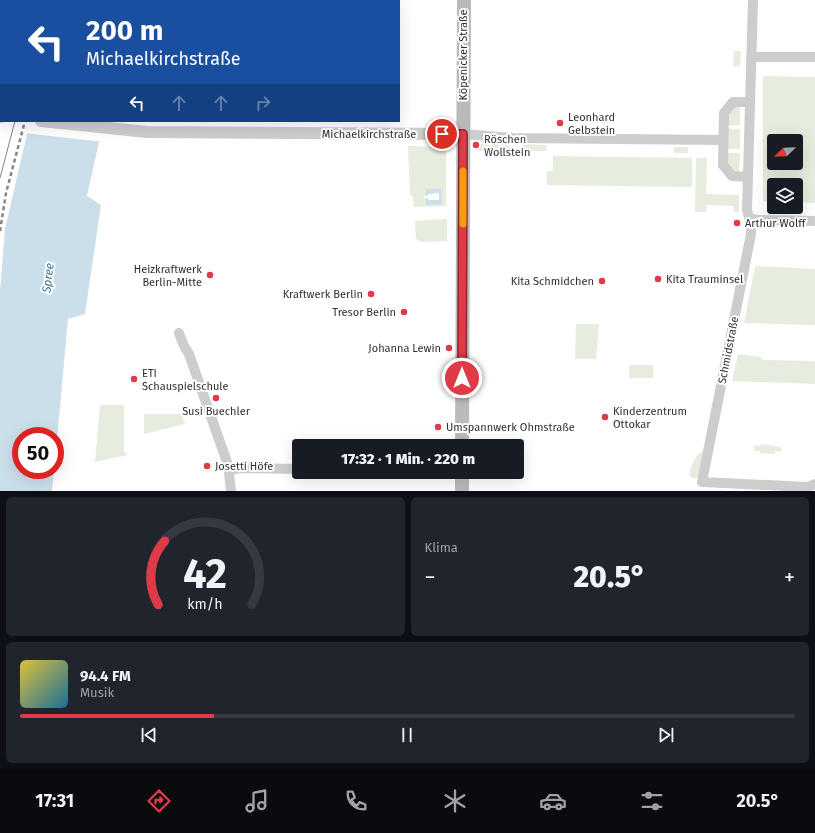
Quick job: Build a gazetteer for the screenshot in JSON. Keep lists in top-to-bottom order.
{
  "streets": {
    "main road": ["Köpenicker Straße"],
    "street": ["Michaelkirchstraße", "Schmidstraße"]
  },
  "crossings": [
    ["Köpenicker Straße", "Michaelkirchstraße"]
  ],
  "water": ["Spree"],
  "places": [
    "Leonhard Gelbstein",
    "Röschen Wollstein",
    "Arthur Wolff",
    "Heizkraftwerk Berlin-Mitte",
    "Kita Trauminsel",
    "Kita Schmidchen",
    "Kraftwerk Berlin",
    "Tresor Berlin",
    "Johanna Lewin",
    "ETI Schauspielschule",
    "Susi Buechler",
    "Kinderzentrum Ottokar",
    "Umspannwerk Ohmstraße",
    "Josetti Höfe"
  ],
  "north": "bottom left",
  "page": {
    "turn": ["200 m", "Michaelkirchstraße"],
    "limit": "50",
    "trip": "17:32 · 1 Min. · 220 m",
    "tile": "Klima",
    "heat": ["−", "20.5°", "+"],
    "song": ["94.4 FM", "Musik"],
    "tabs": ["17:31", "20.5°"],
    "gauge": ["42", "km/h"]
  }
}
